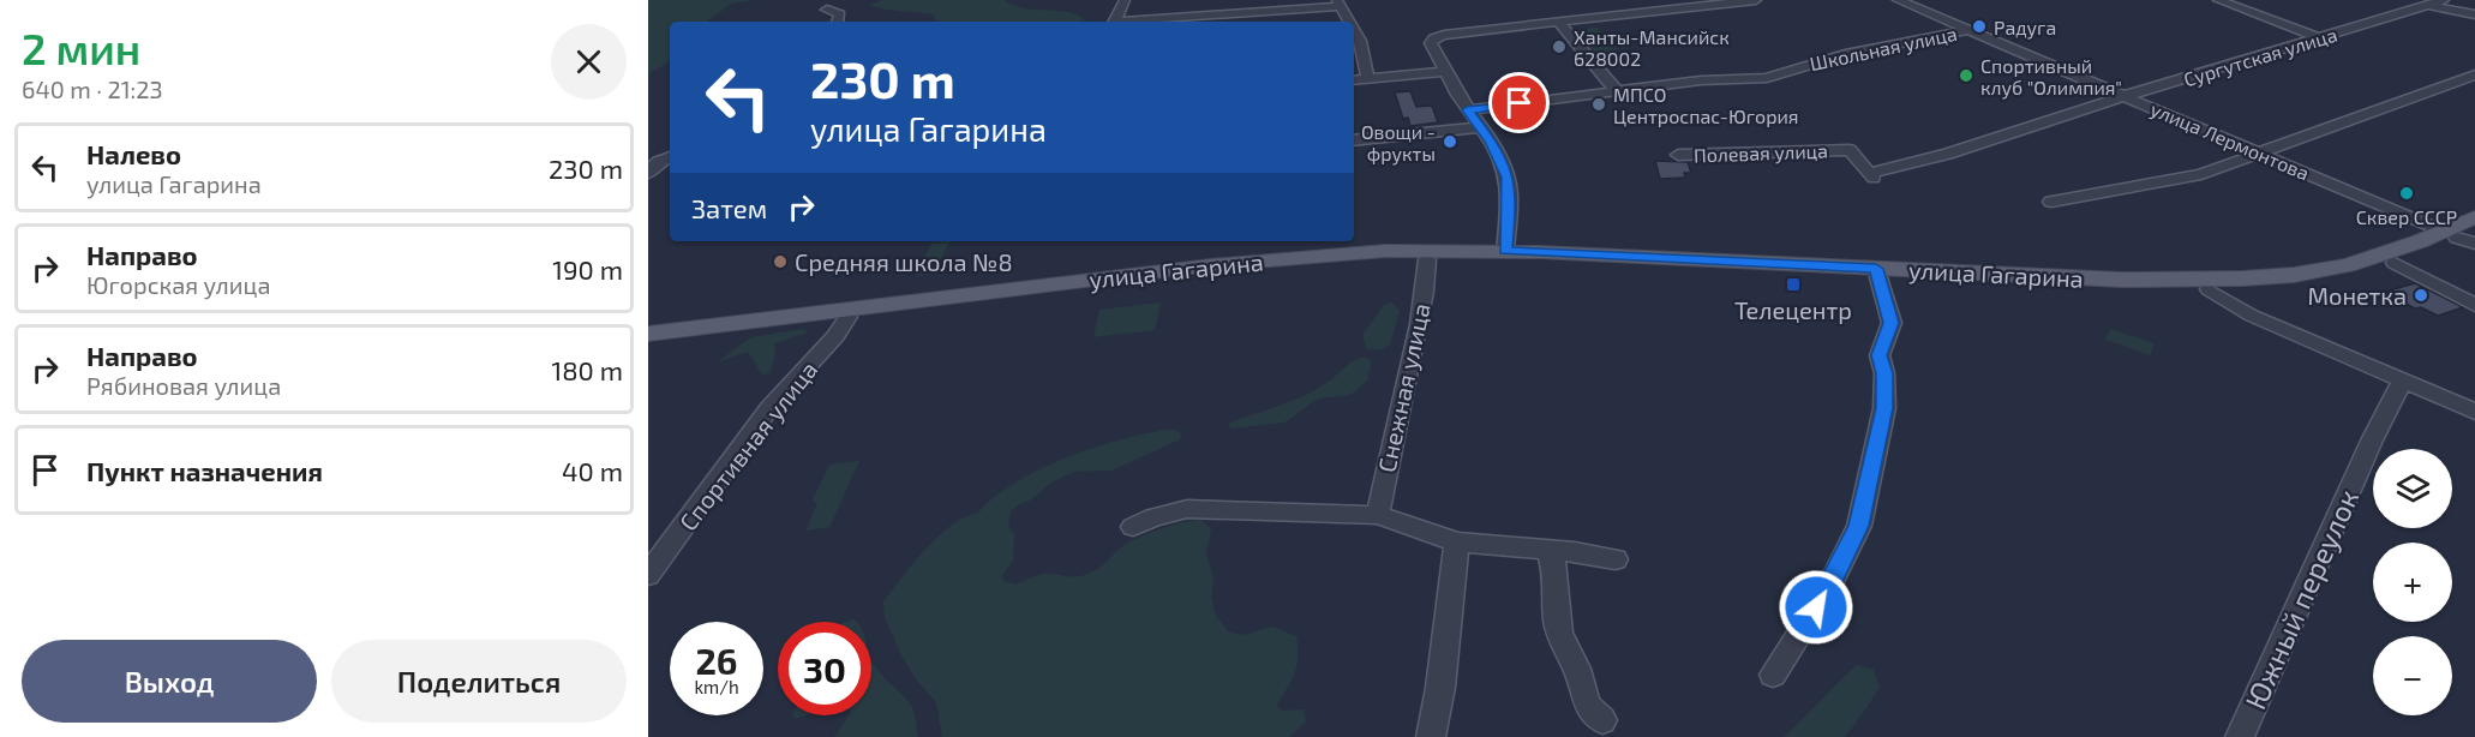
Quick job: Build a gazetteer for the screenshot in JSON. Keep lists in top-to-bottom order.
{
  "streets": {
    "main road": ["улица Гагарина"],
    "street": [
      "Школьная улица",
      "Сургутская улица",
      "улица Лермонтова",
      "Полевая улица",
      "Снежная улица",
      "Спортивная улица",
      "Южный переулок"
    ]
  },
  "crossings": [
    ["Школьная улица", "улица Лермонтова"],
    ["Сургутская улица", "улица Лермонтова"],
    ["Сургутская улица", "Полевая улица"],
    ["улица Лермонтова", "улица Гагарина"],
    ["улица Гагарина", "Снежная улица"],
    ["улица Гагарина", "Спортивная улица"]
  ],
  "places": {
    "other": [
      "Радуга",
      "Ханты-Мансийск 628002",
      "Спортивный клуб \"Олимпия\"",
      "МПСО Центроспас-Югория",
      "Овощи - фрукты",
      "Сквер СССР",
      "Средняя школа №8",
      "Монетка"
    ],
    "transit": ["Телецентр"]
  },
  "page": {
    "heading": ["2 мин", "640 m · 21:23"],
    "turn": ["230 m", "улица Гагарина"],
    "list": [
      {
        "name": "Налево",
        "note": "улица Гагарина",
        "value": "230 m"
      },
      {
        "name": "Направо",
        "note": "Югорская улица",
        "value": "190 m"
      },
      {
        "name": "Направо",
        "note": "Рябиновая улица",
        "value": "180 m"
      },
      {
        "name": "Пункт назначения",
        "value": "40 m"
      }
    ],
    "then": "Затем",
    "map_buttons": ["+", "−"],
    "speed": "26 km/h",
    "limit": "30",
    "buttons": ["Выход", "Поделиться"]
  }
}
